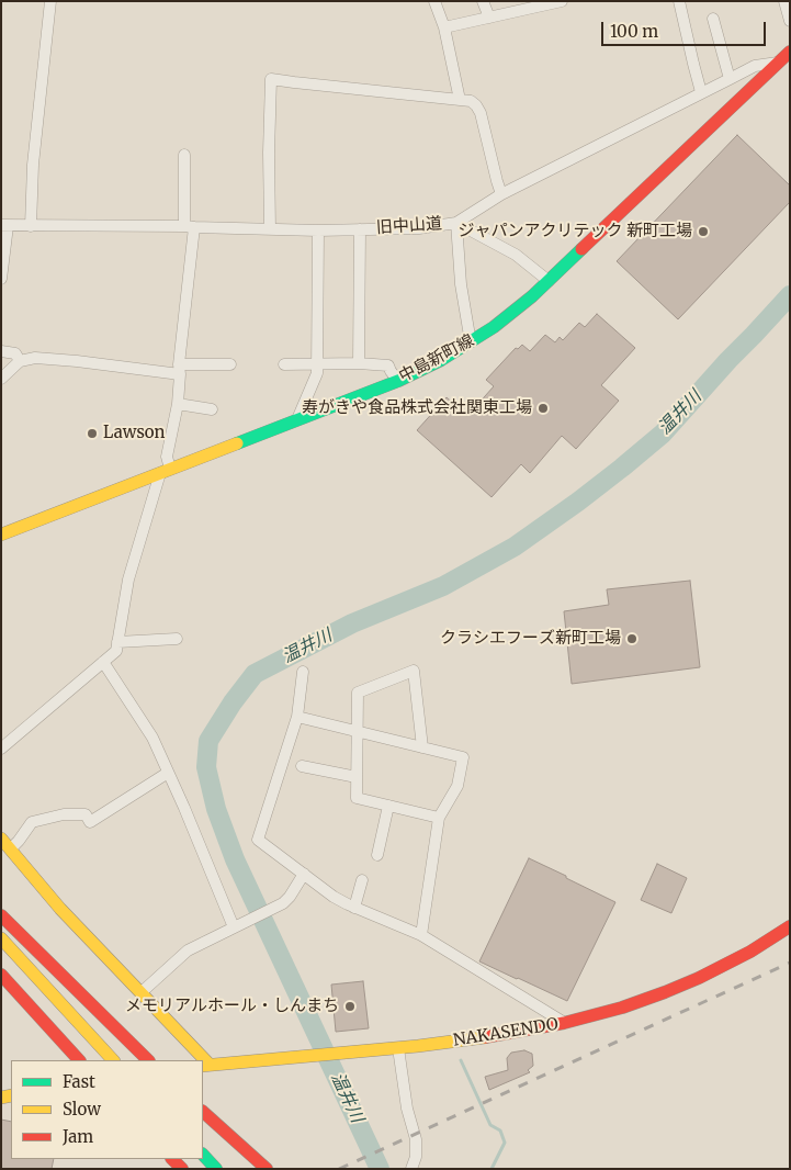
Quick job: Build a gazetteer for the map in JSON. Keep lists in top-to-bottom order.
{
  "streets": {
    "main road": ["中島新町線", "NAKASENDO"],
    "street": ["旧中山道"]
  },
  "crossings": [
    ["旧中山道", "中島新町線"]
  ],
  "water": ["温井川"],
  "places": [
    "ジャパンアクリテック 新町工場",
    "寿がきや食品株式会社関東工場",
    "Lawson",
    "クラシエフーズ新町工場",
    "メモリアルホール・しんまち"
  ],
  "legend": ["Fast", "Slow", "Jam"],
  "scale_bar": "100 m"
}
